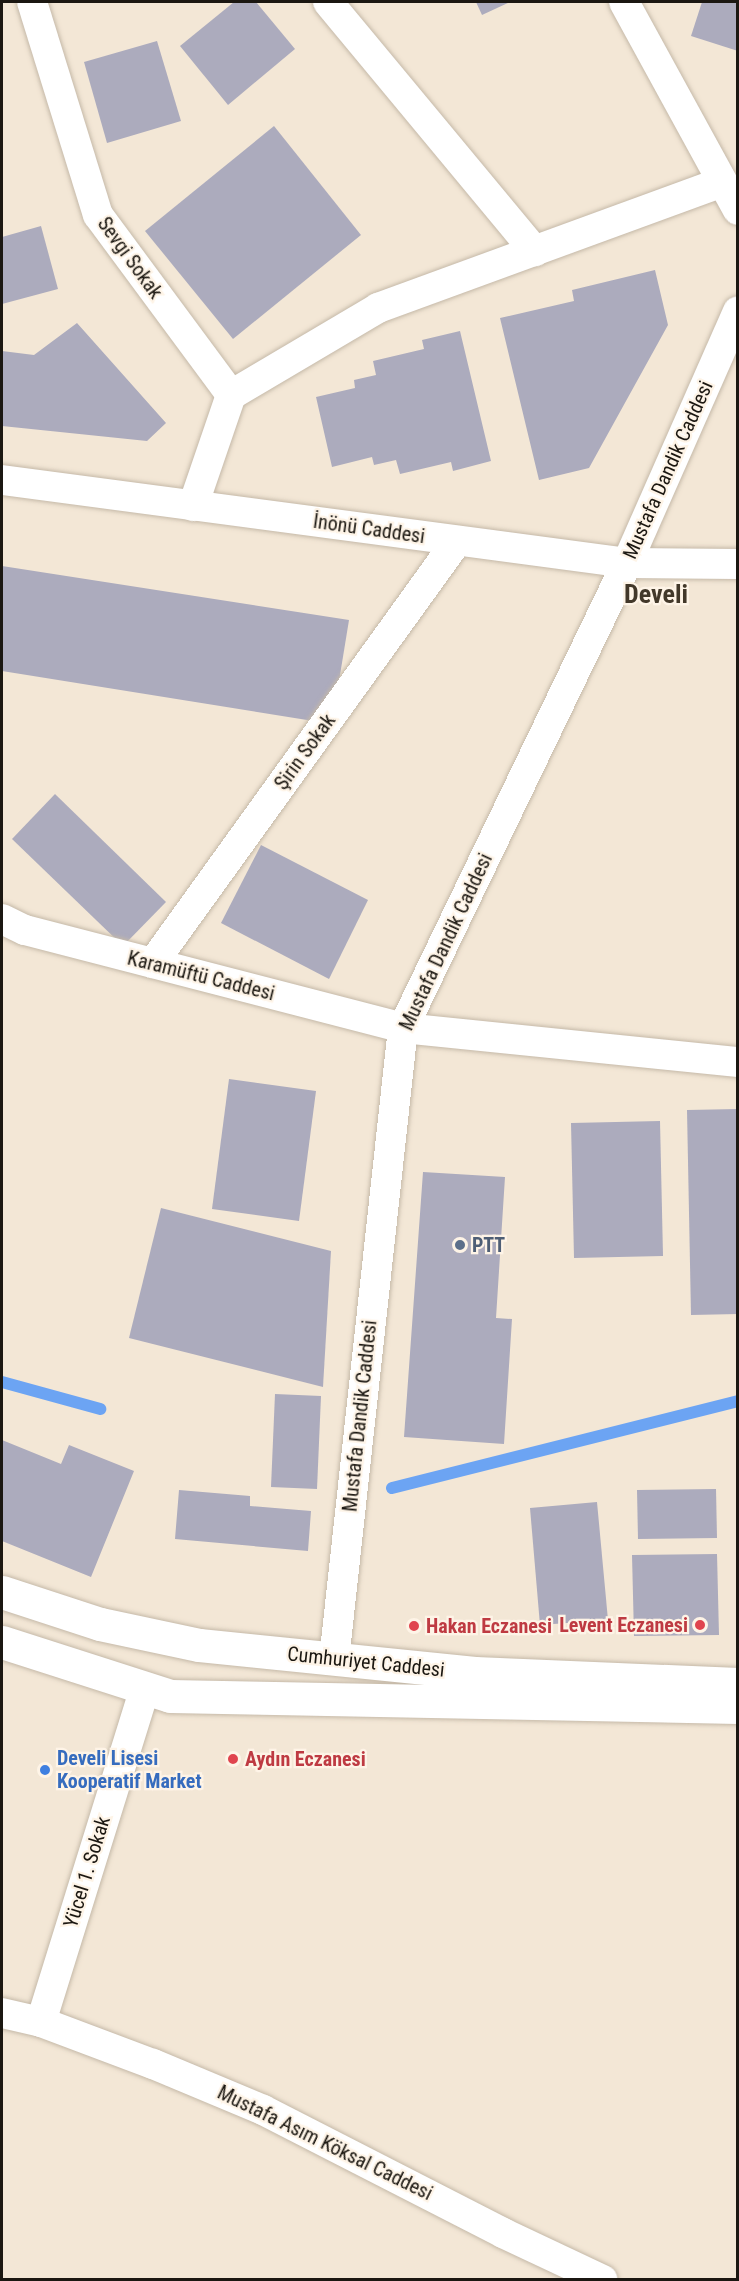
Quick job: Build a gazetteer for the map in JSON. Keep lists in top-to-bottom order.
{
  "streets": {
    "main road": ["Cumhuriyet Caddesi"],
    "street": [
      "Sevgi Sokak",
      "Mustafa Dandik Caddesi",
      "İnönü Caddesi",
      "Şirin Sokak",
      "Karamüftü Caddesi",
      "Yücel 1. Sokak",
      "Mustafa Asım Köksal Caddesi"
    ]
  },
  "crossings": [
    ["Mustafa Dandik Caddesi", "İnönü Caddesi"],
    ["Mustafa Dandik Caddesi", "Karamüftü Caddesi"],
    ["Mustafa Dandik Caddesi", "Cumhuriyet Caddesi"],
    ["İnönü Caddesi", "Şirin Sokak"],
    ["Şirin Sokak", "Karamüftü Caddesi"],
    ["Cumhuriyet Caddesi", "Yücel 1. Sokak"],
    ["Yücel 1. Sokak", "Mustafa Asım Köksal Caddesi"]
  ],
  "districts": ["Develi"],
  "places": [
    "PTT",
    "Levent Eczanesi",
    "Hakan Eczanesi",
    "Aydın Eczanesi",
    "Develi Lisesi Kooperatif Market"
  ]
}
